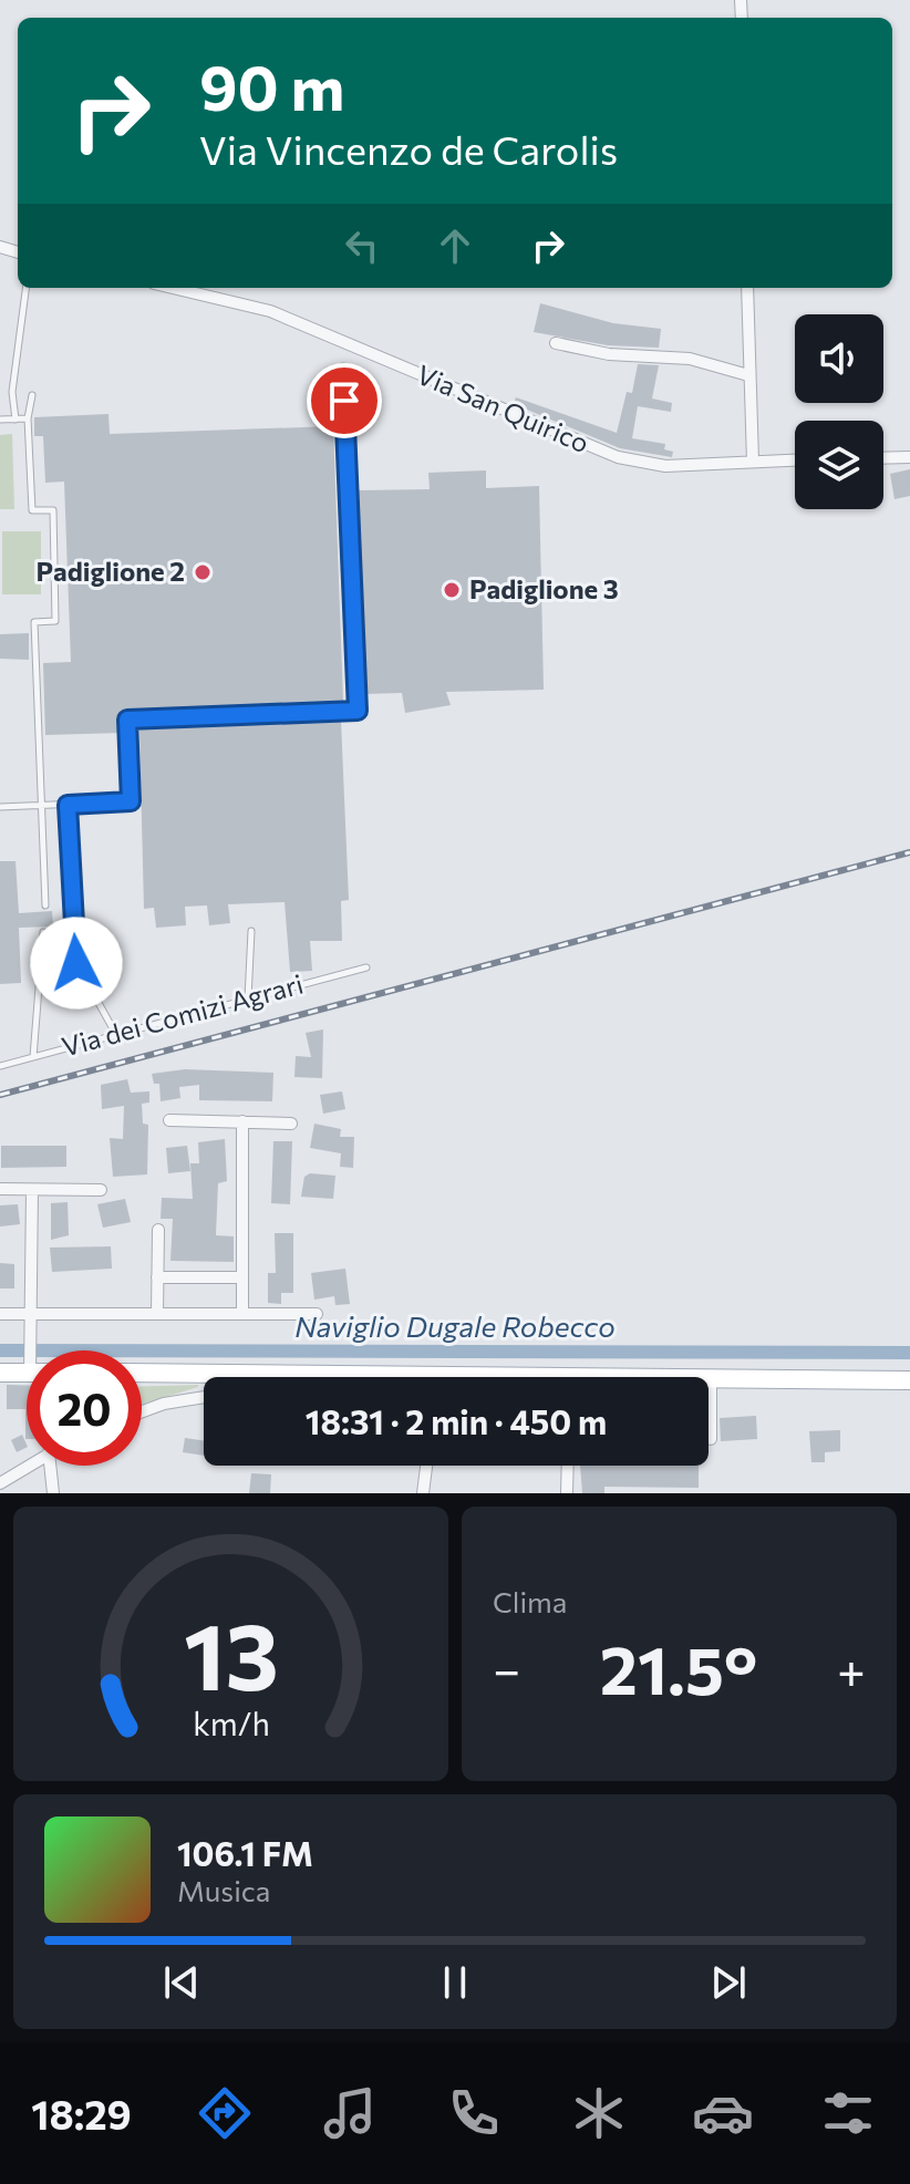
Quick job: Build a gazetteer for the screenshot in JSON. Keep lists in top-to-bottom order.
{
  "streets": {
    "street": ["Via San Quirico"],
    "lane": ["Via dei Comizi Agrari"]
  },
  "water": ["Naviglio Dugale Robecco"],
  "places": ["Padiglione 2", "Padiglione 3"],
  "page": {
    "turn": ["90 m", "Via Vincenzo de Carolis"],
    "limit": "20",
    "trip": "18:31 · 2 min · 450 m",
    "tile": "Clima",
    "heat": ["−", "21.5°", "+"],
    "song": ["106.1 FM", "Musica"],
    "tabs": "18:29",
    "gauge": ["13", "km/h"]
  }
}
